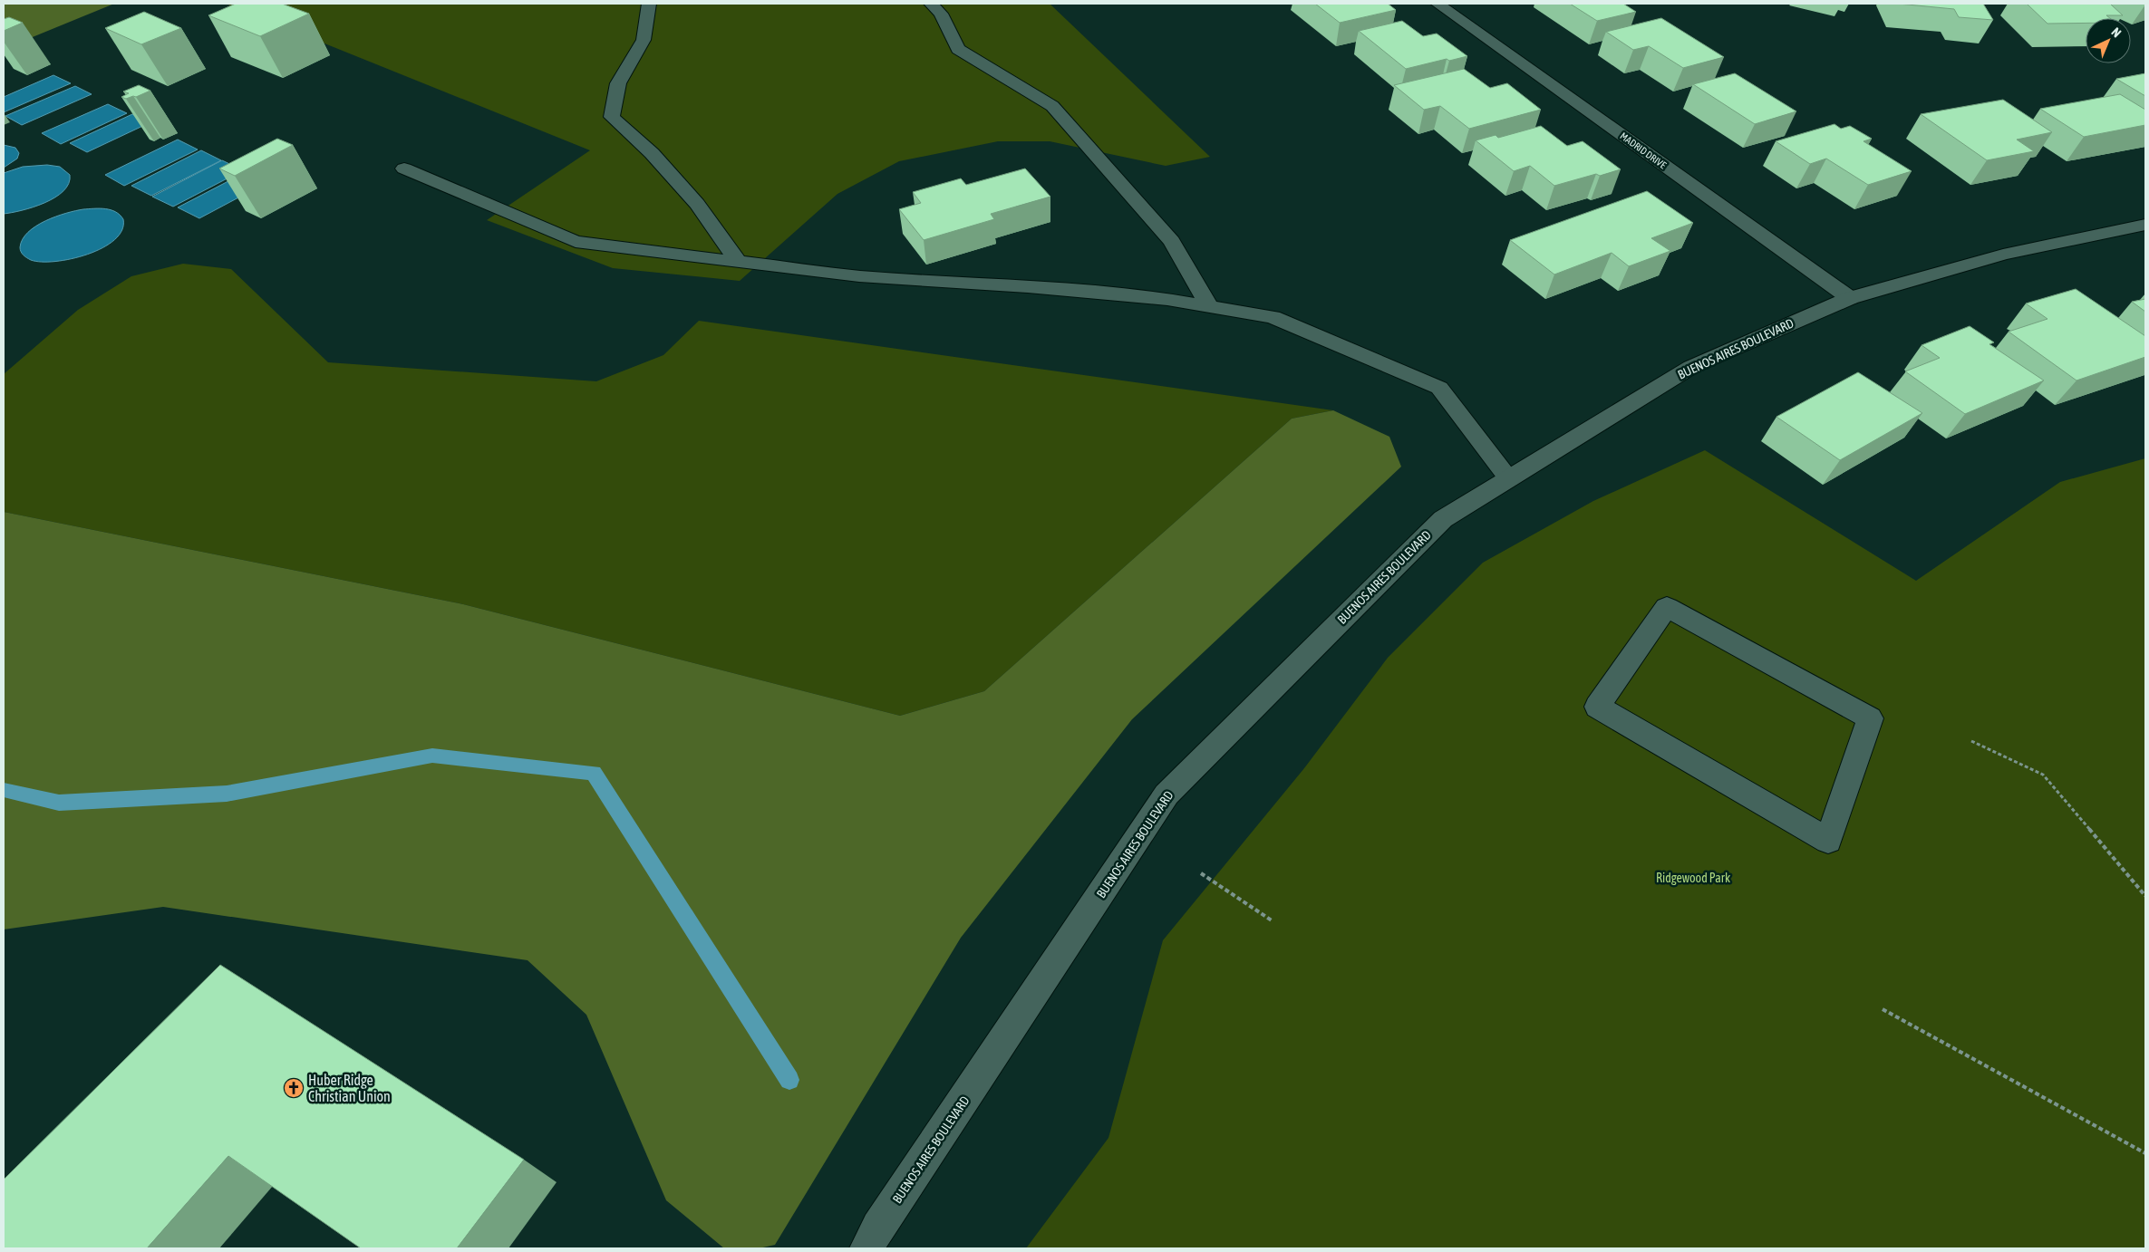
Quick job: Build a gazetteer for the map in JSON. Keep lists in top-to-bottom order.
{
  "streets": {
    "street": ["MADRID DRIVE", "BUENOS AIRES BOULEVARD"]
  },
  "crossings": [
    ["MADRID DRIVE", "BUENOS AIRES BOULEVARD"]
  ],
  "parks": ["Ridgewood Park"],
  "places": {
    "church": ["Huber Ridge Christian Union"]
  },
  "north": "top right"
}
